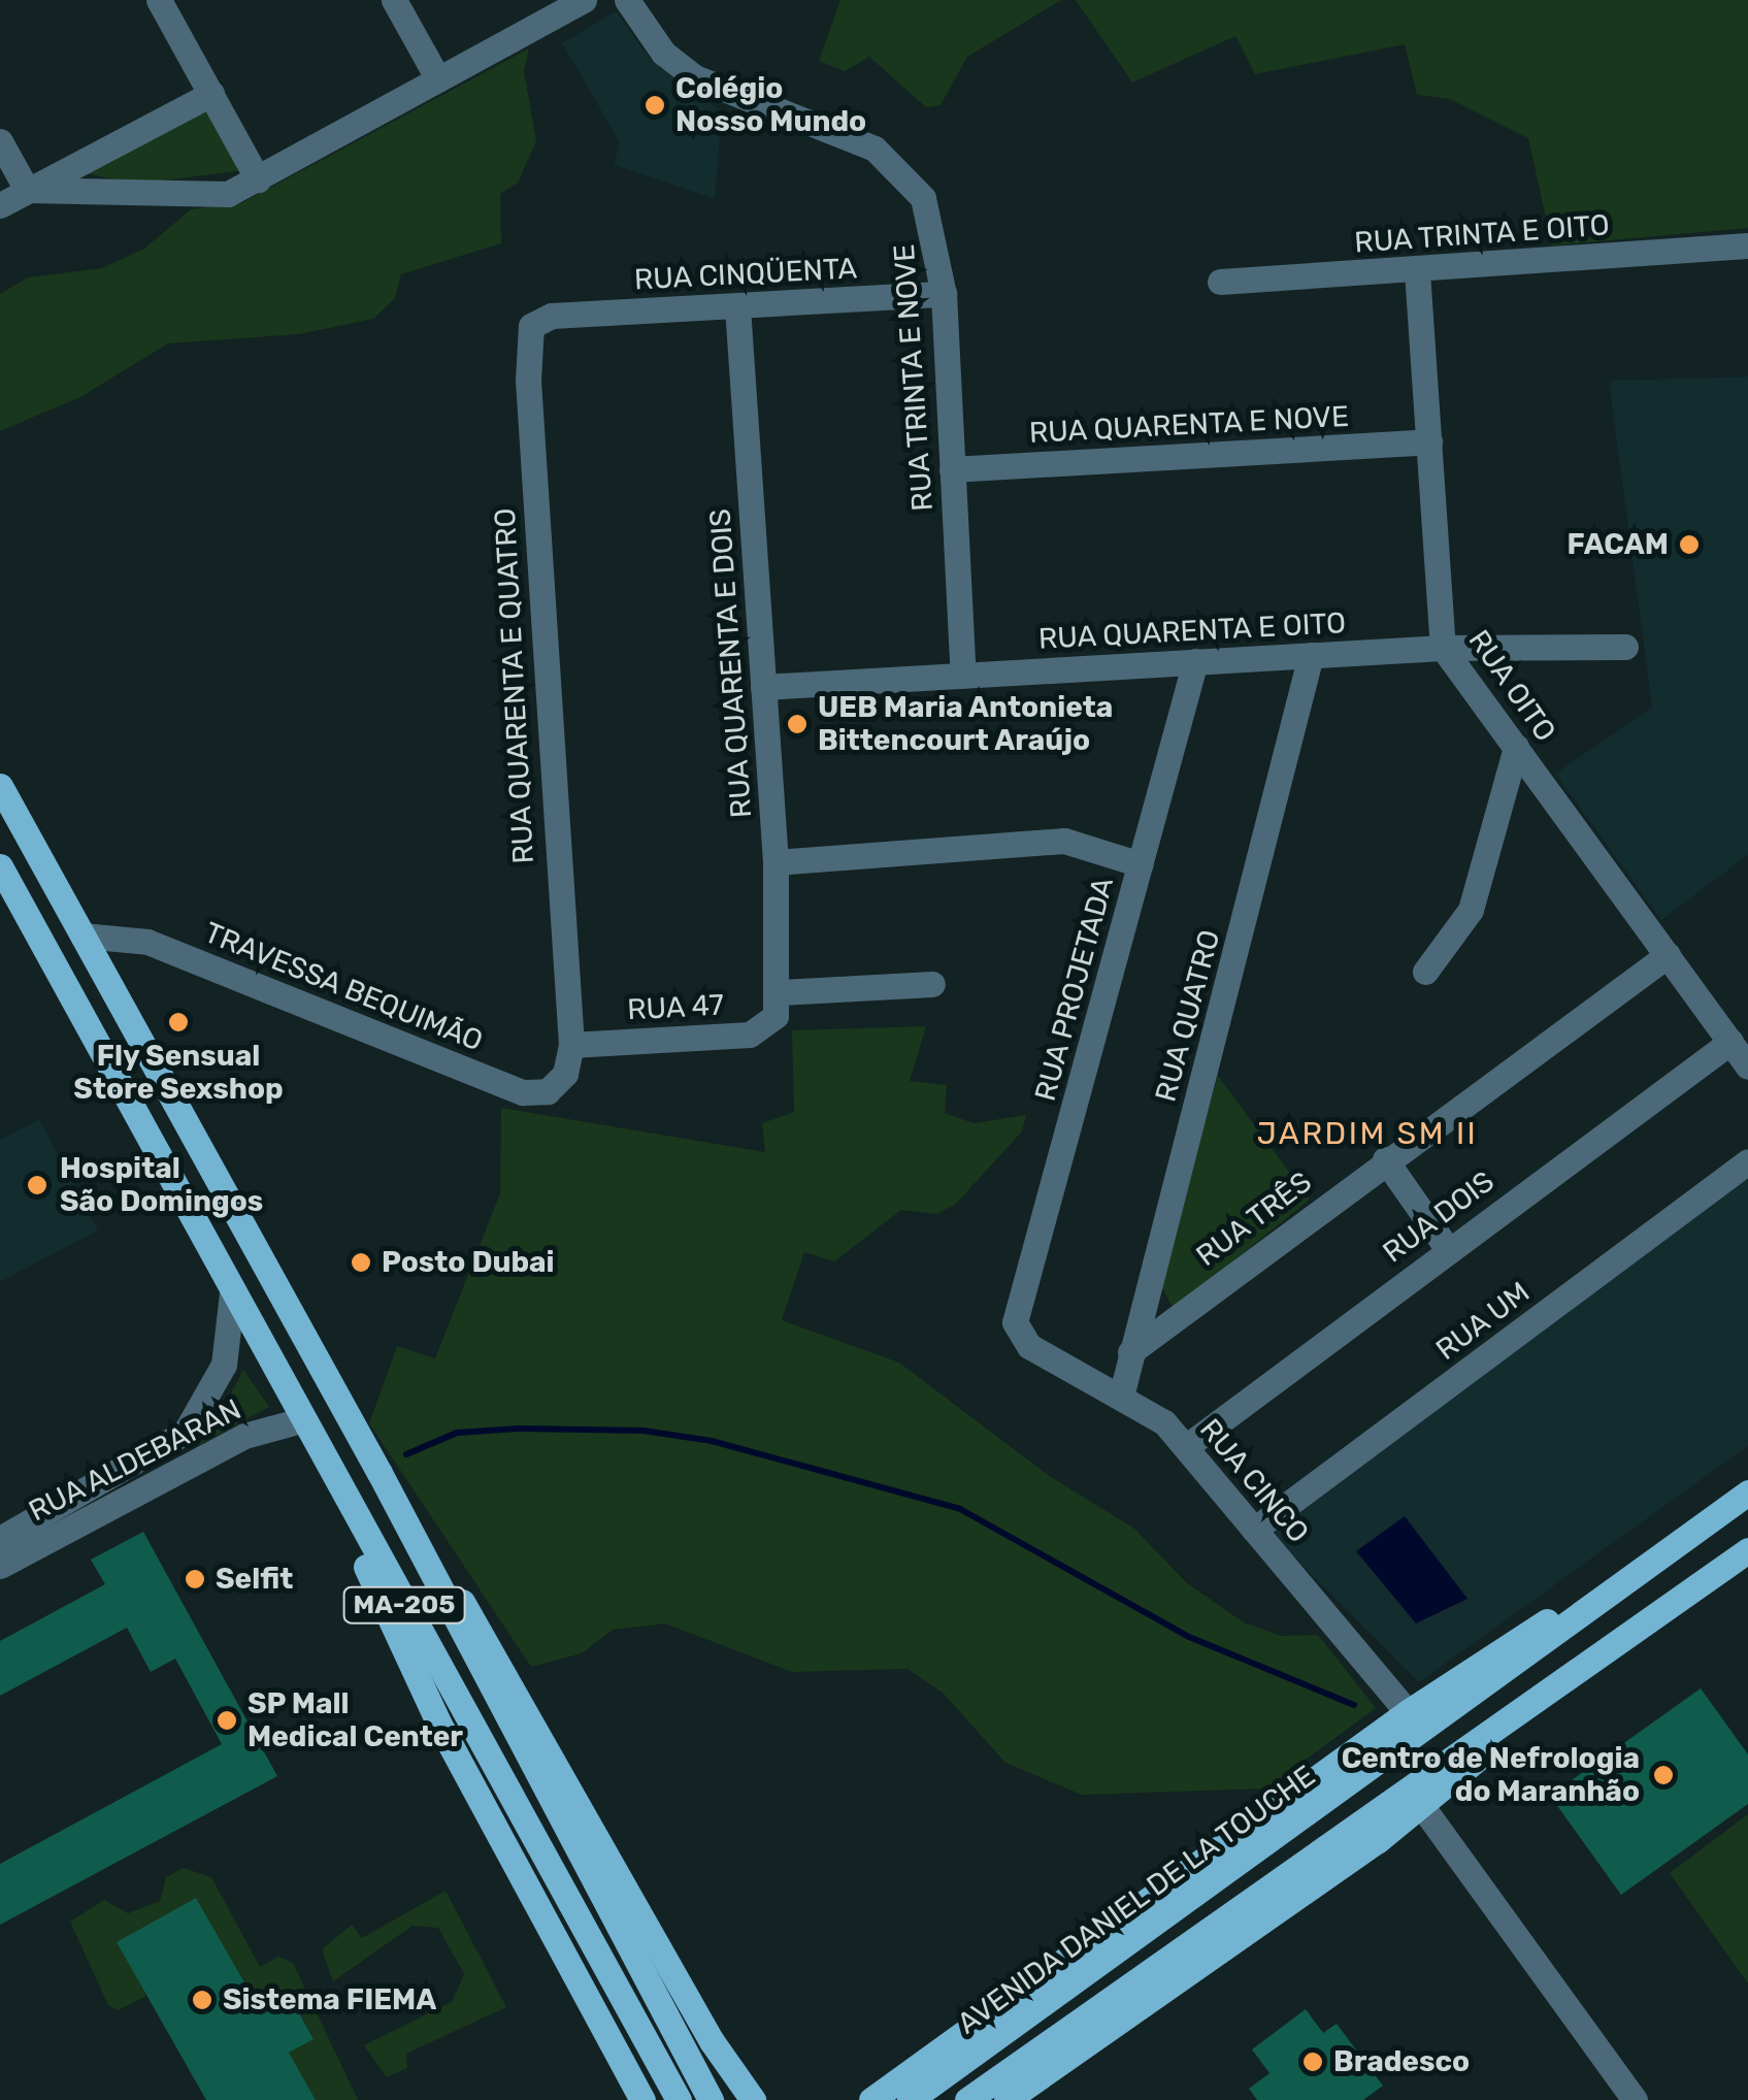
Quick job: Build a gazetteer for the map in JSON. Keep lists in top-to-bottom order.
{
  "streets": {
    "main road": ["MA-205", "AVENIDA DANIEL DE LA TOUCHE"],
    "street": [
      "RUA TRINTA E OITO",
      "RUA CINQÜENTA",
      "RUA TRINTA E NOVE",
      "RUA QUARENTA E NOVE",
      "RUA QUARENTA E OITO",
      "RUA QUARENTA E DOIS",
      "RUA QUARENTA E QUATRO",
      "RUA OITO",
      "TRAVESSA BEQUIMÃO",
      "RUA PROJETADA",
      "RUA 47",
      "RUA QUATRO",
      "RUA DOIS",
      "RUA TRÊS",
      "RUA UM",
      "RUA ALDEBARAN",
      "RUA CINCO"
    ]
  },
  "crossings": [
    ["RUA TRINTA E OITO", "RUA OITO"],
    ["RUA CINQÜENTA", "RUA TRINTA E NOVE"],
    ["RUA CINQÜENTA", "RUA QUARENTA E DOIS"],
    ["RUA CINQÜENTA", "RUA QUARENTA E QUATRO"],
    ["RUA TRINTA E NOVE", "RUA QUARENTA E NOVE"],
    ["RUA TRINTA E NOVE", "RUA QUARENTA E OITO"],
    ["RUA QUARENTA E NOVE", "RUA OITO"],
    ["RUA QUARENTA E OITO", "RUA QUARENTA E DOIS"],
    ["RUA QUARENTA E OITO", "RUA OITO"],
    ["RUA QUARENTA E OITO", "RUA PROJETADA"],
    ["RUA QUARENTA E OITO", "RUA QUATRO"],
    ["RUA QUARENTA E DOIS", "RUA 47"],
    ["RUA QUARENTA E QUATRO", "TRAVESSA BEQUIMÃO"],
    ["RUA QUARENTA E QUATRO", "RUA 47"],
    ["RUA OITO", "RUA DOIS"],
    ["RUA OITO", "RUA TRÊS"],
    ["TRAVESSA BEQUIMÃO", "RUA 47"],
    ["TRAVESSA BEQUIMÃO", "MA-205"],
    ["RUA PROJETADA", "RUA CINCO"],
    ["RUA QUATRO", "RUA TRÊS"],
    ["RUA QUATRO", "RUA CINCO"],
    ["RUA DOIS", "RUA CINCO"],
    ["RUA UM", "RUA CINCO"],
    ["RUA ALDEBARAN", "MA-205"]
  ],
  "districts": ["JARDIM SM II"],
  "places": [
    "Colégio Nosso Mundo",
    "FACAM",
    "UEB Maria Antonieta Bittencourt Araújo",
    "Fly Sensual Store Sexshop",
    "Hospital São Domingos",
    "Posto Dubai",
    "Selfit",
    "SP Mall Medical Center",
    "Centro de Nefrologia do Maranhão",
    "Sistema FIEMA",
    "Bradesco"
  ]
}
